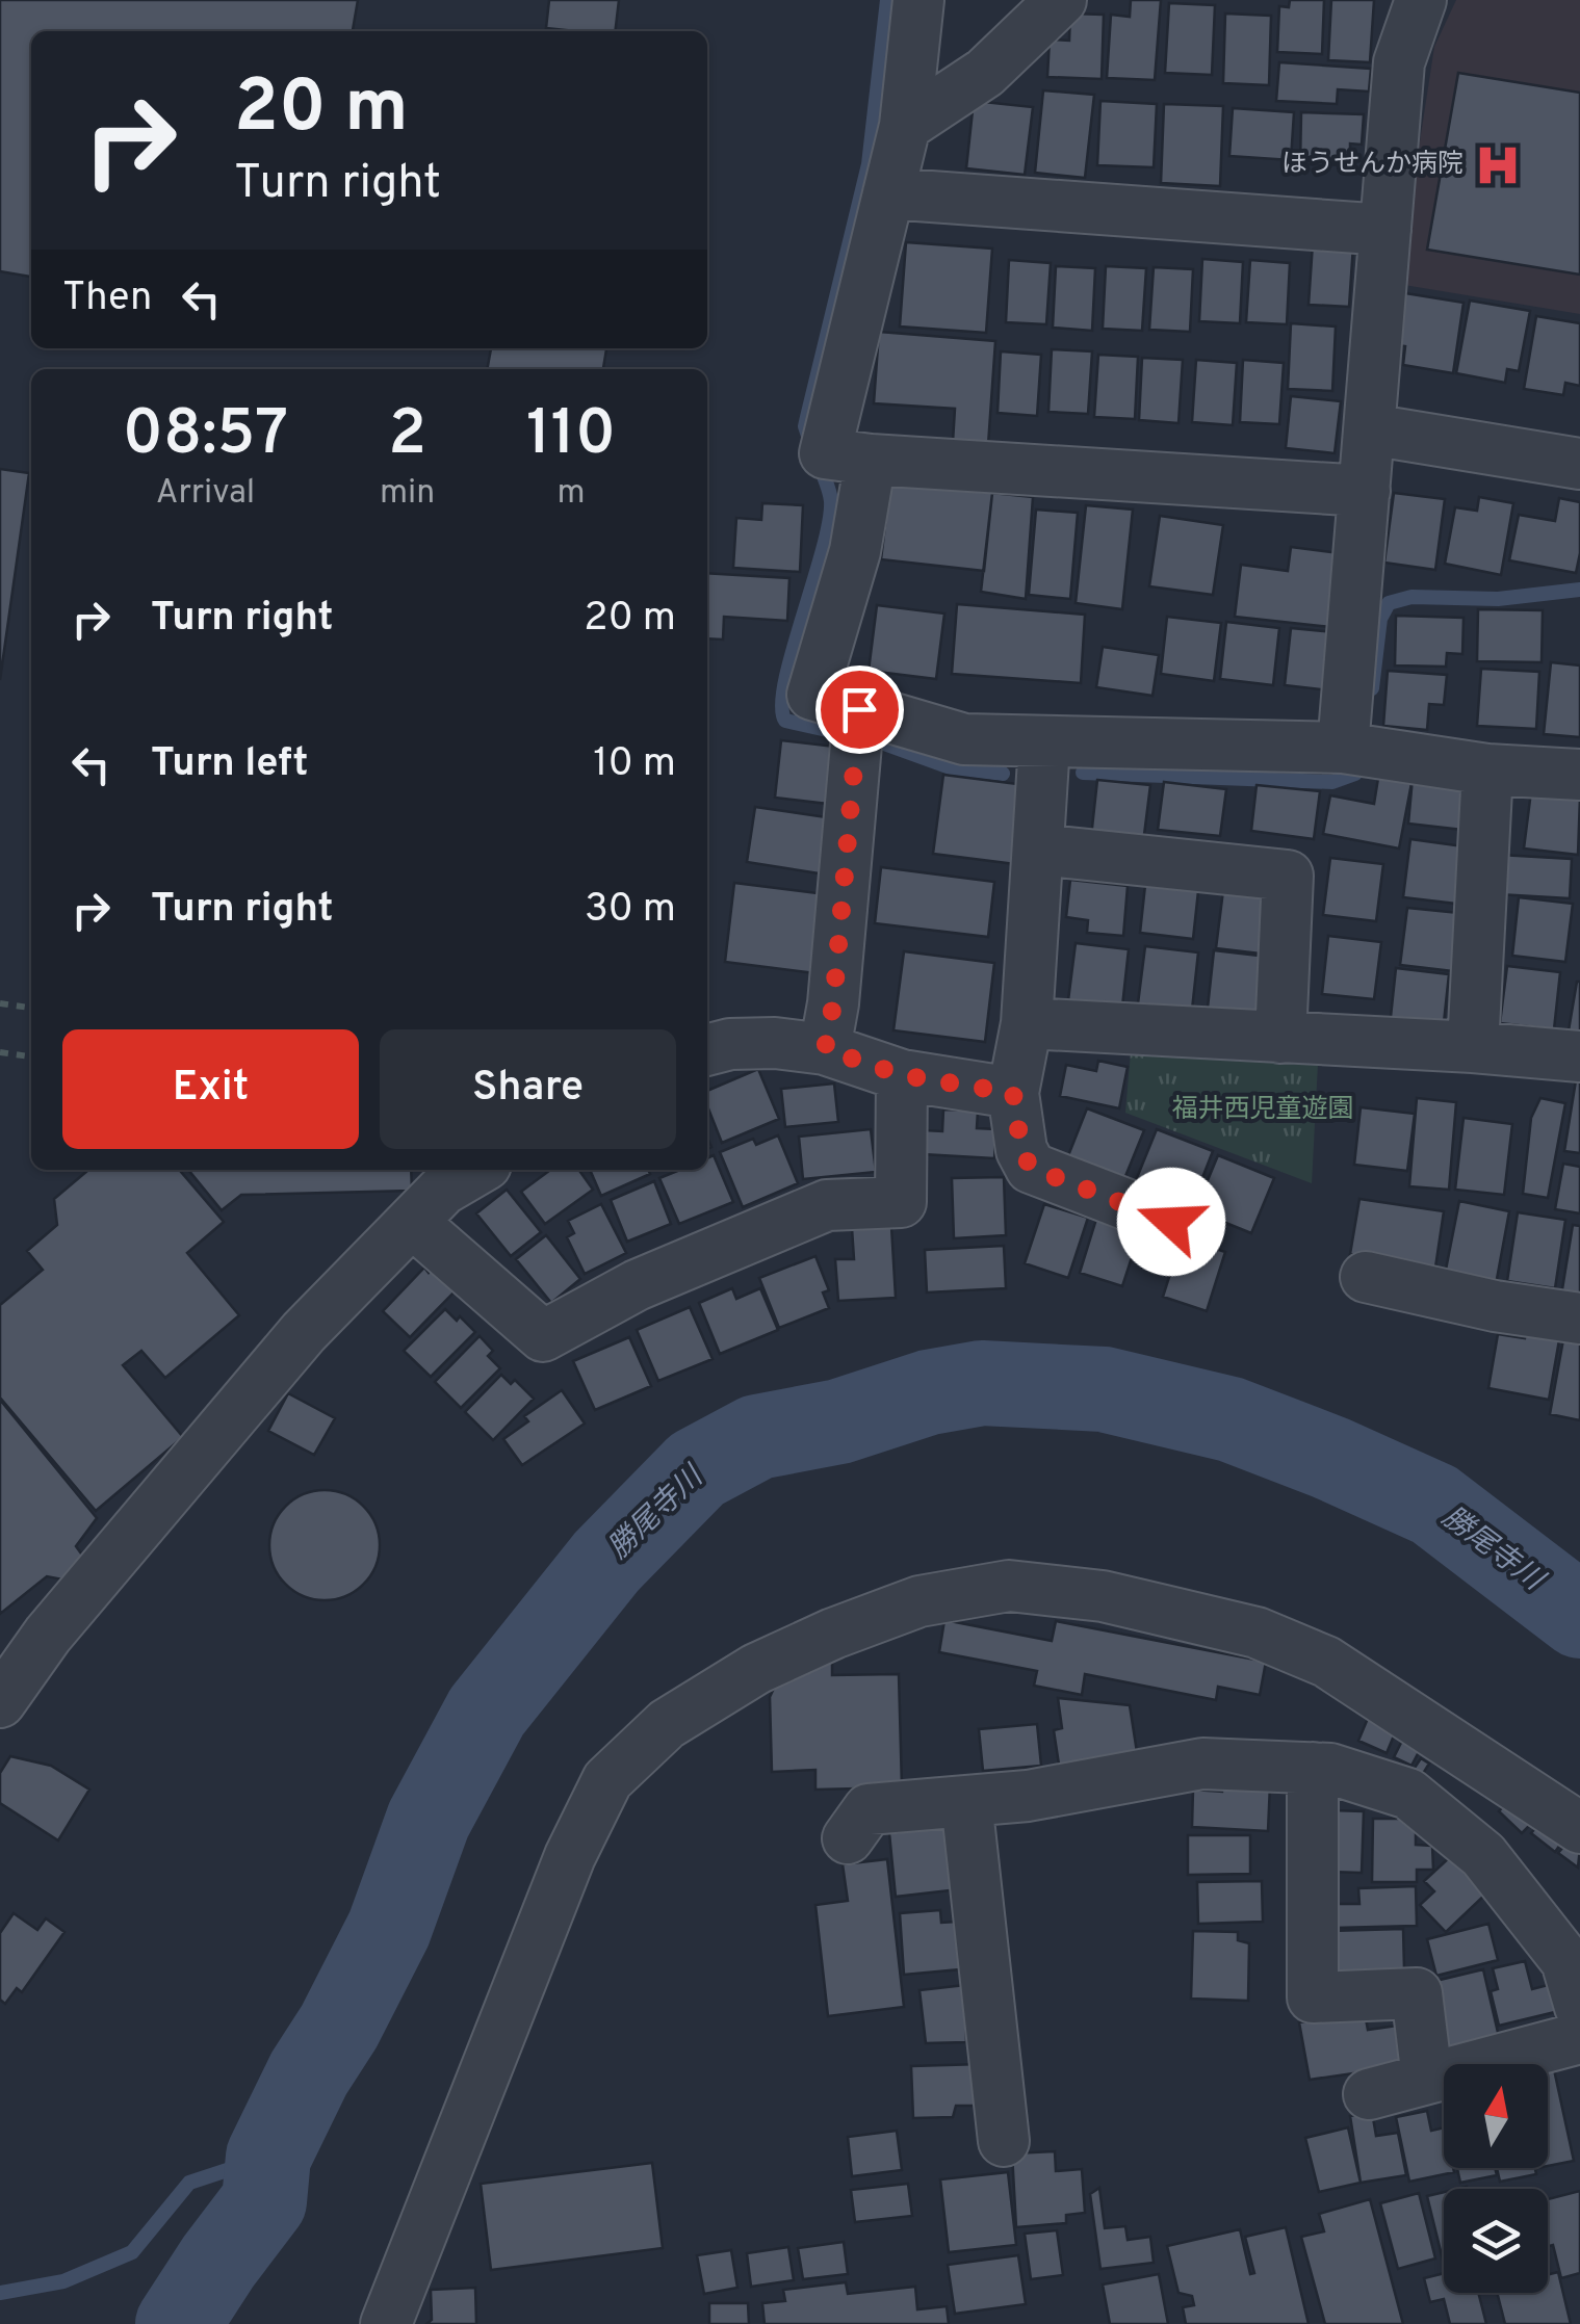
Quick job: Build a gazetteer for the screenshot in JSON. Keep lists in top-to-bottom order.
{
  "water": ["勝尾寺川"],
  "parks": ["福井西児童遊園"],
  "places": {
    "hospital": ["ほうせんか病院"]
  },
  "north": "top",
  "page": {
    "turn": ["20 m", "Turn right"],
    "then": "Then",
    "eta": [
      "08:57",
      "Arrival",
      "2",
      "min",
      "110",
      "m"
    ],
    "list": [
      {
        "name": "Turn right",
        "value": "20 m"
      },
      {
        "name": "Turn left",
        "value": "10 m"
      },
      {
        "name": "Turn right",
        "value": "30 m"
      }
    ],
    "buttons": ["Exit", "Share"]
  }
}
